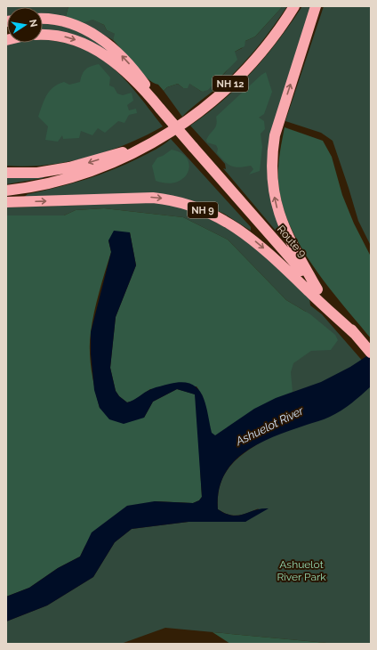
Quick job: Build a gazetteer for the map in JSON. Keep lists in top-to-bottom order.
{
  "streets": {
    "highway": ["NH 12", "NH 9", "Route 9"]
  },
  "crossings": [
    ["NH 9", "Route 9"]
  ],
  "water": ["Ashuelot River"],
  "parks": ["Ashuelot River Park"],
  "north": "right"
}
